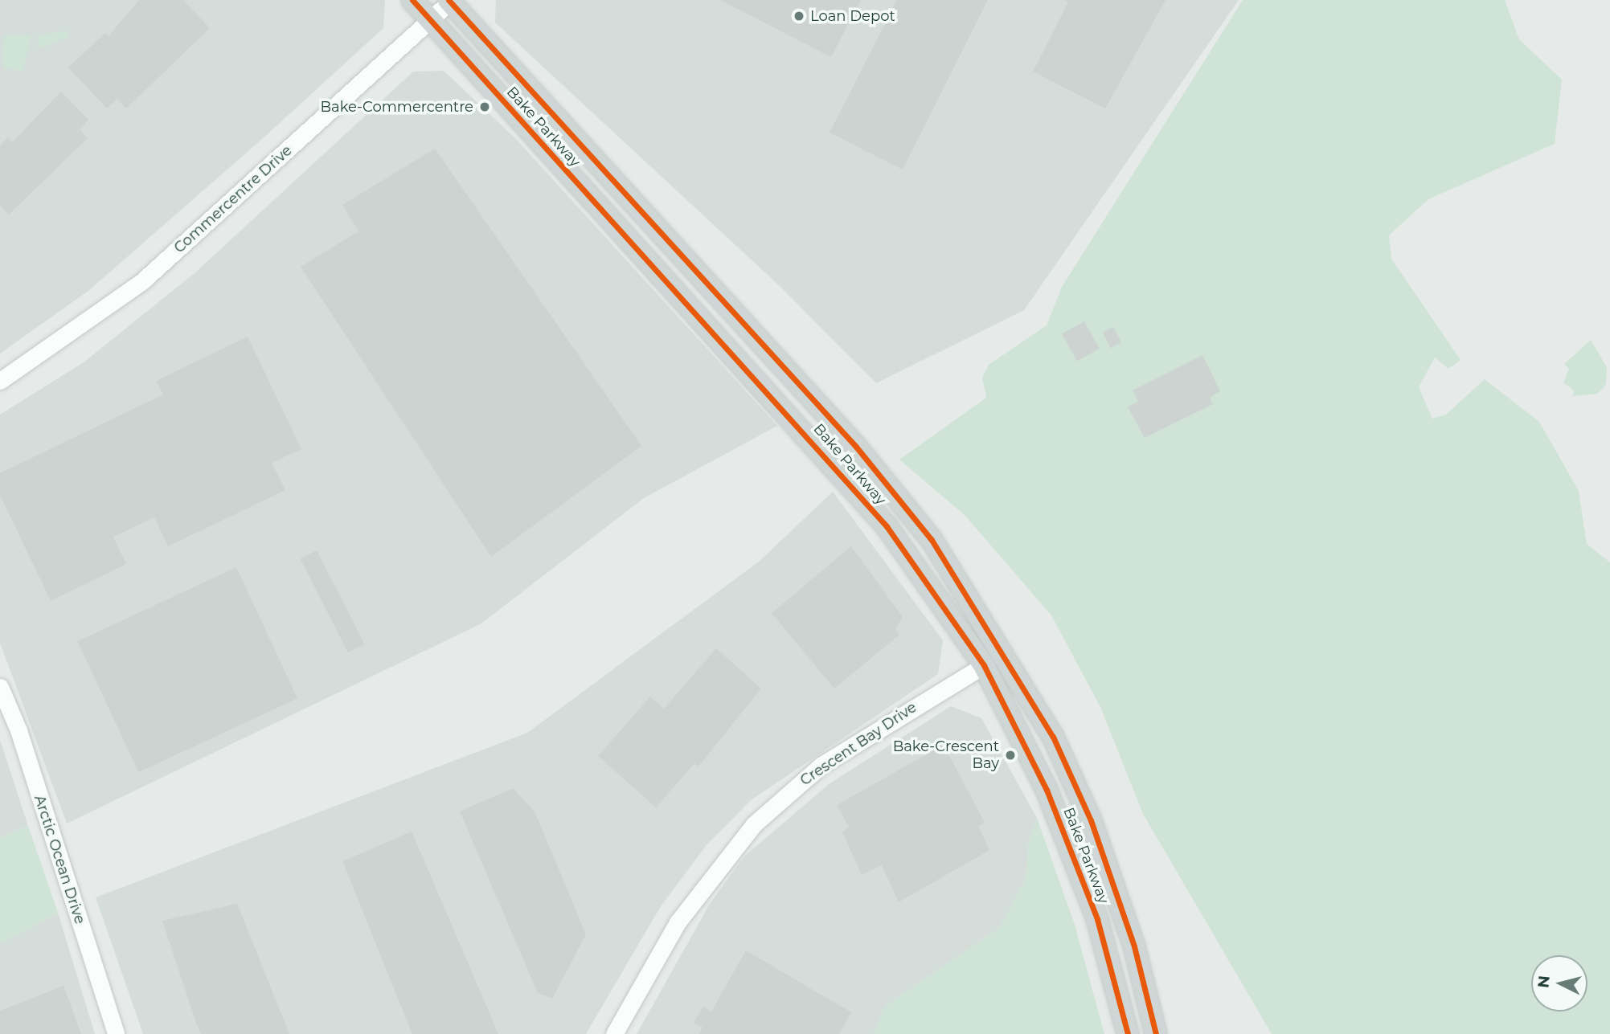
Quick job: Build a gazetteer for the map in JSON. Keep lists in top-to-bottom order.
{
  "streets": {
    "main road": ["Bake Parkway"],
    "street": ["Commercentre Drive", "Crescent Bay Drive", "Arctic Ocean Drive"]
  },
  "crossings": [
    ["Bake Parkway", "Commercentre Drive"],
    ["Bake Parkway", "Crescent Bay Drive"]
  ],
  "places": ["Loan Depot", "Bake-Commercentre", "Bake-Crescent Bay"],
  "north": "left"
}
